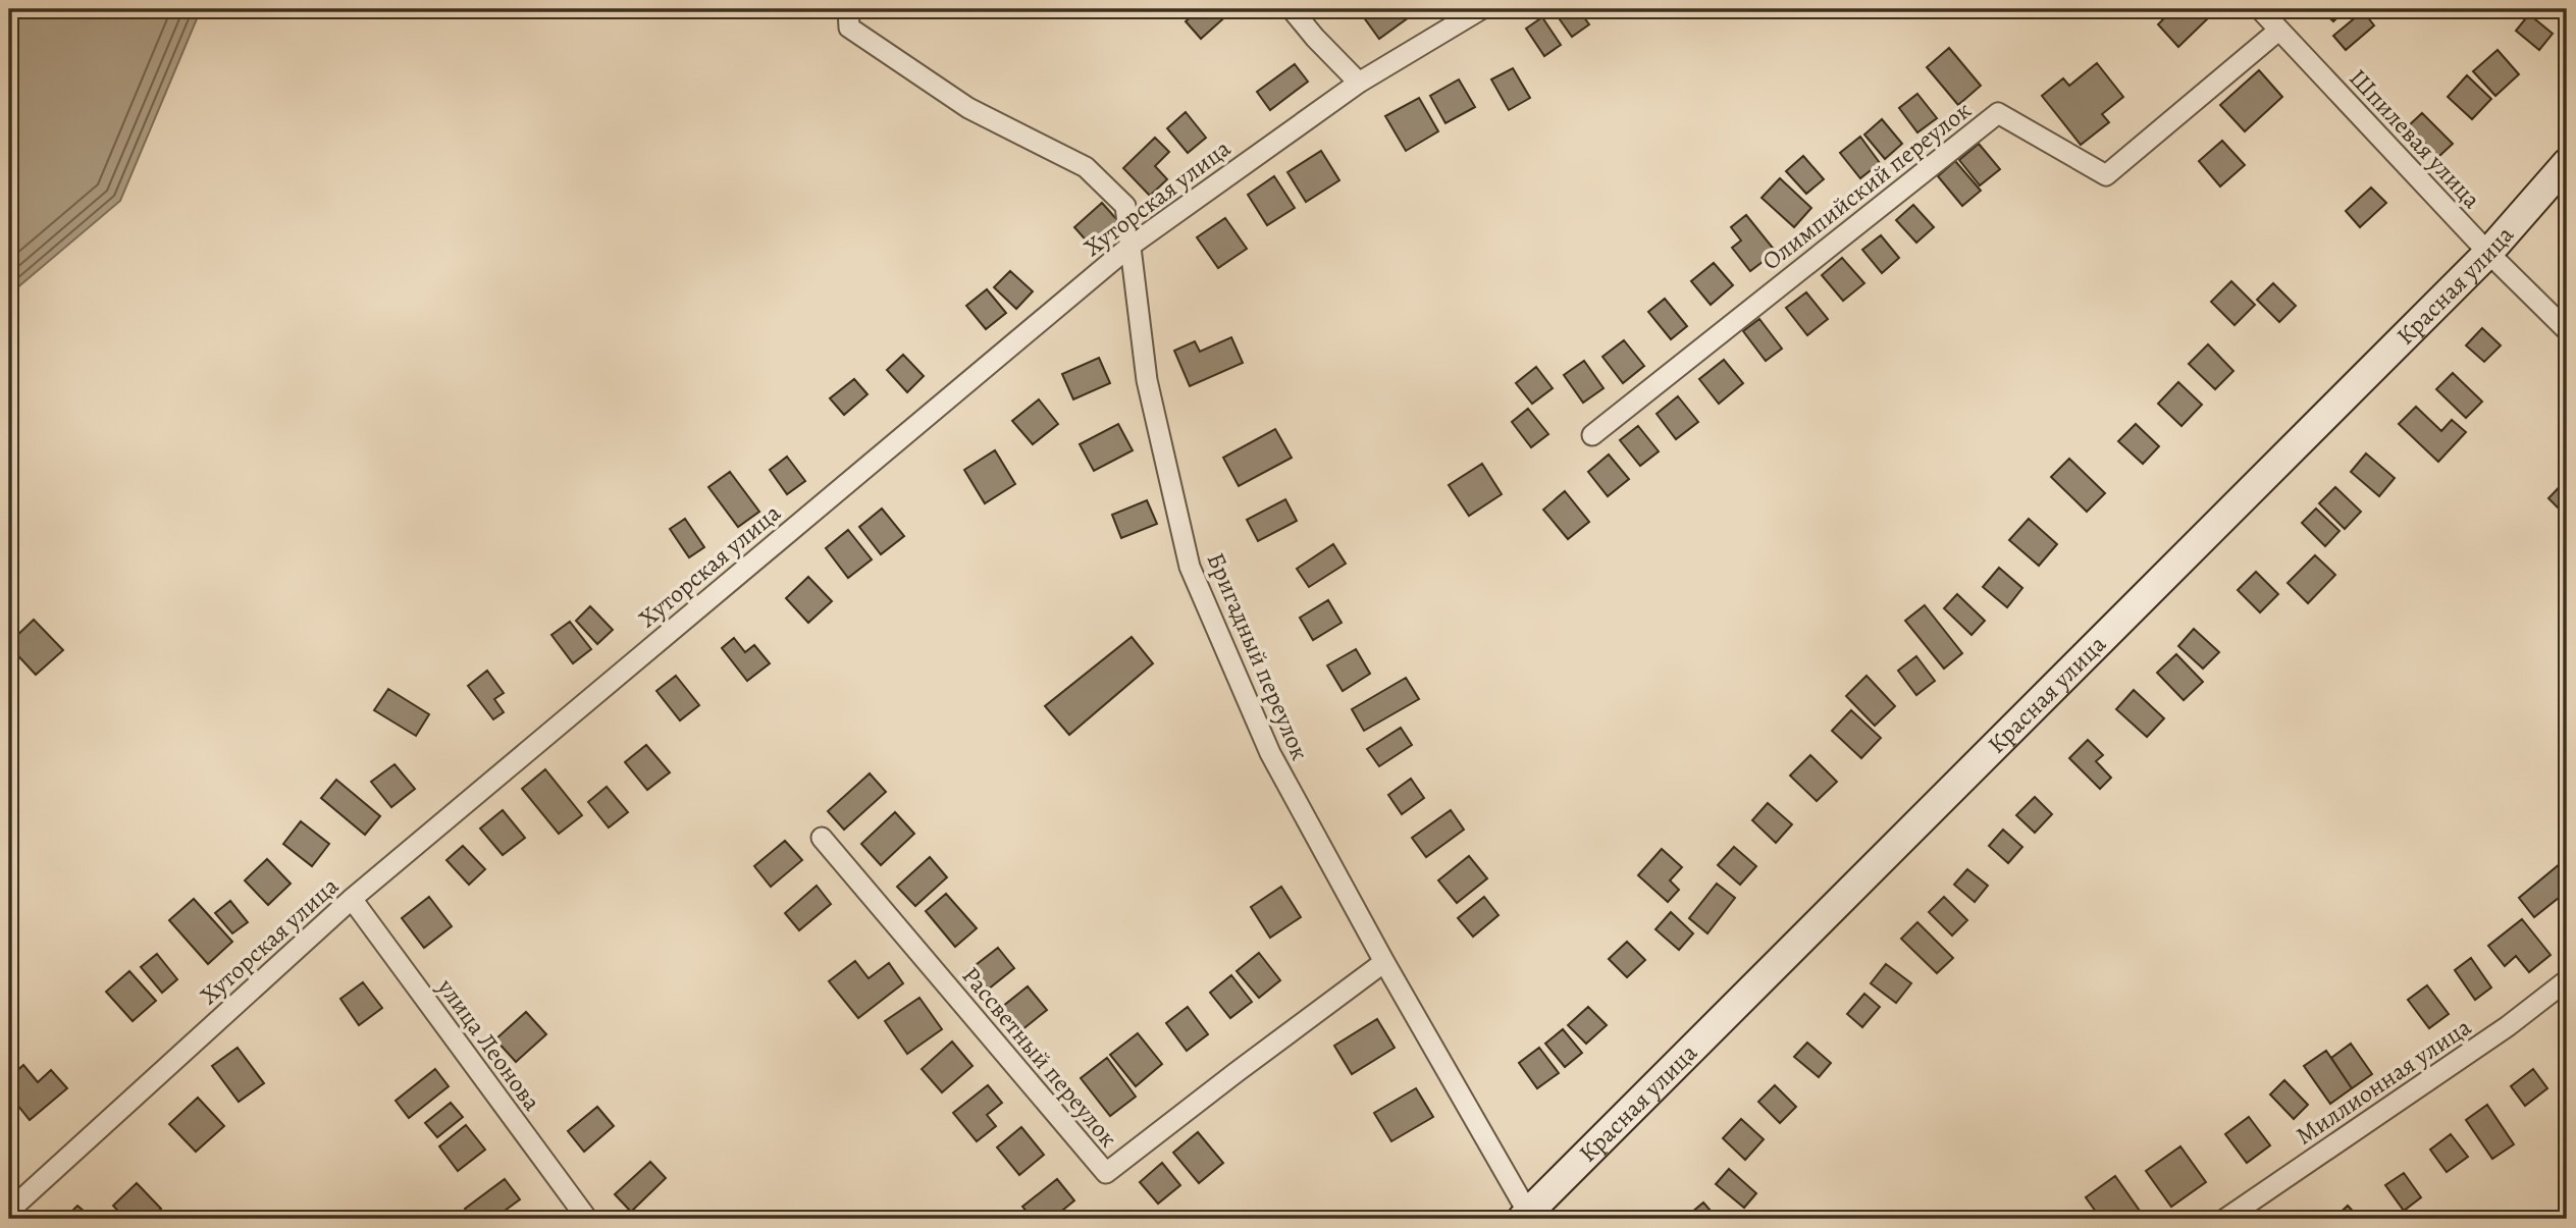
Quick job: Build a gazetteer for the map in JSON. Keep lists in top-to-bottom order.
{
  "streets": {
    "main road": ["Красная улица"],
    "street": [
      "Шпилевая улица",
      "Олимпийский переулок",
      "Хуторская улица",
      "Бригадный переулок",
      "улица Леонова",
      "Рассветный переулок",
      "Миллионная улица"
    ]
  },
  "crossings": [
    ["Шпилевая улица", "Олимпийский переулок"],
    ["Шпилевая улица", "Красная улица"],
    ["Хуторская улица", "Бригадный переулок"],
    ["Хуторская улица", "улица Леонова"],
    ["Красная улица", "Бригадный переулок"],
    ["Бригадный переулок", "Рассветный переулок"]
  ]
}
